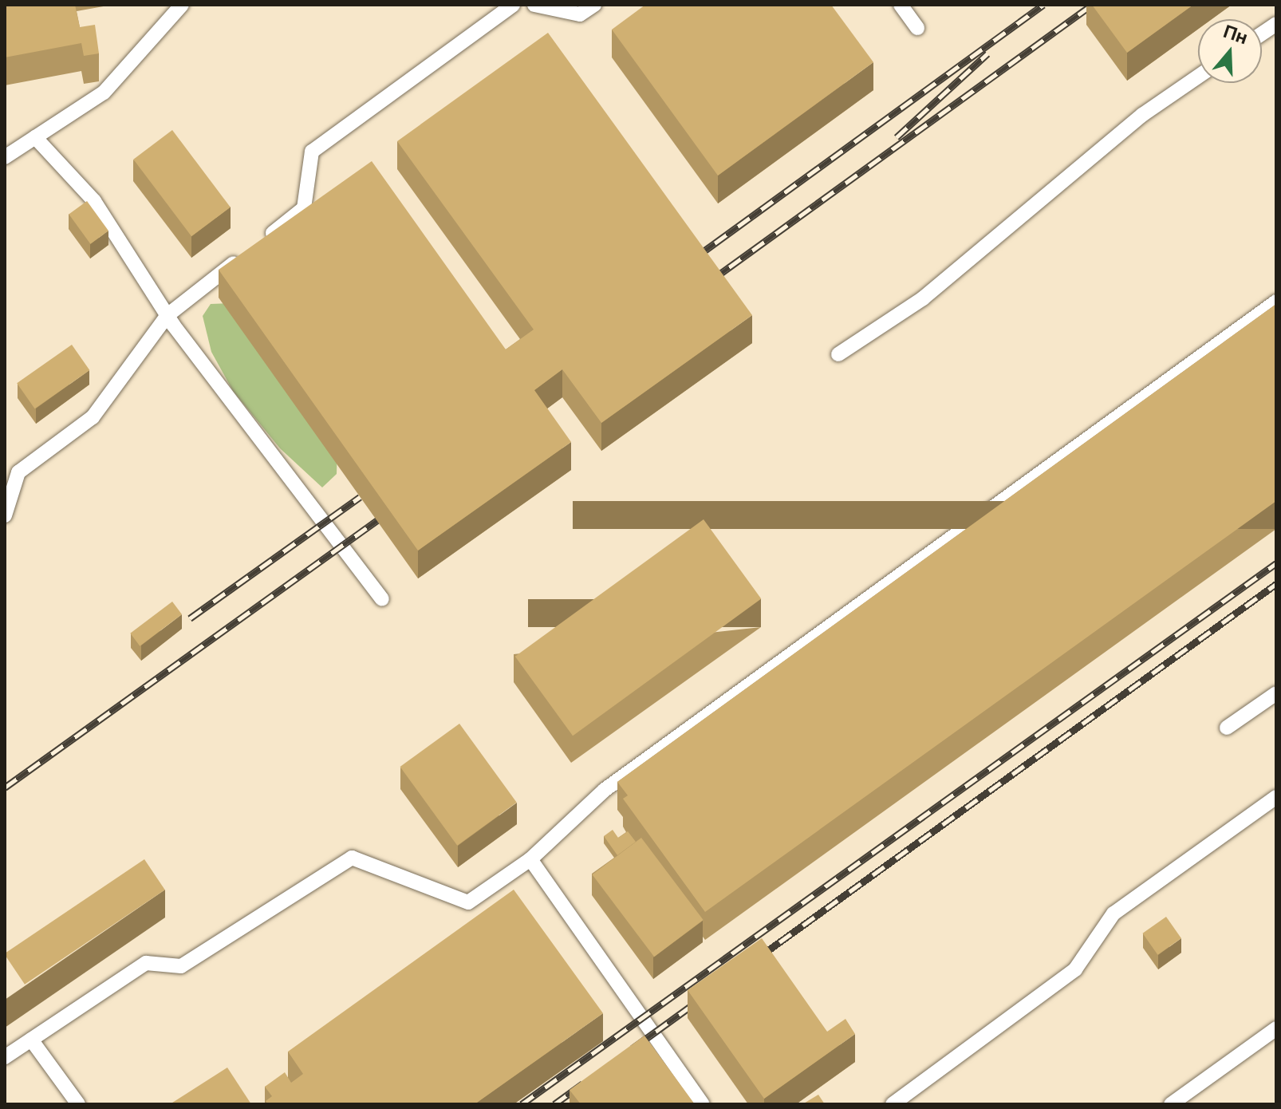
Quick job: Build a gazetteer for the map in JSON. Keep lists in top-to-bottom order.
{
  "north": "top"
}
